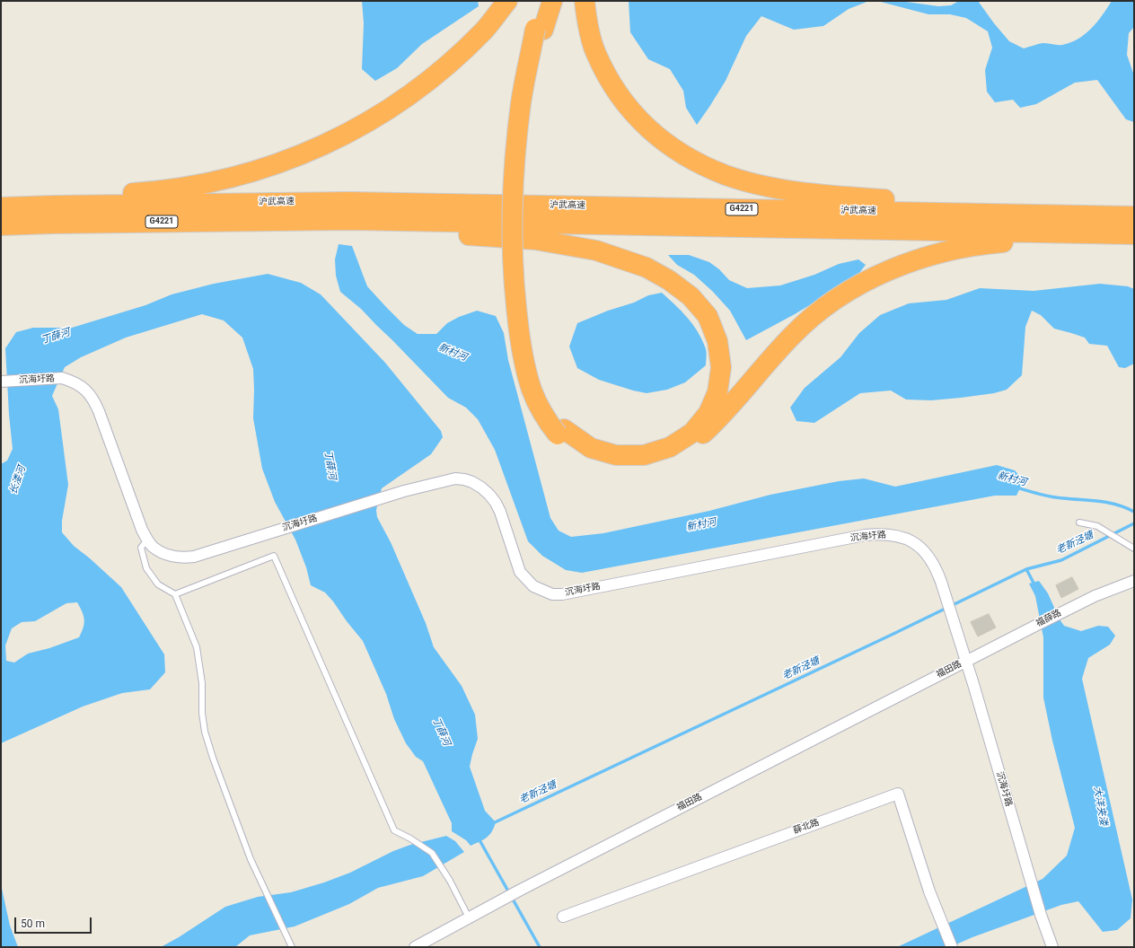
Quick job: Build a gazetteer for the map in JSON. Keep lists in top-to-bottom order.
{
  "streets": {
    "highway": ["沪武高速", "G4221"],
    "street": [
      "沉海圩路",
      "福薛路",
      "福田路",
      "薛北路"
    ]
  },
  "crossings": [
    ["沉海圩路", "福薛路"],
    ["沉海圩路", "福田路"],
    ["福薛路", "福田路"]
  ],
  "water": [
    "丁薛河",
    "新村河",
    "长溇河",
    "老新泾塘",
    "大洋夹溇"
  ],
  "scale_bar": "50 m"
}
